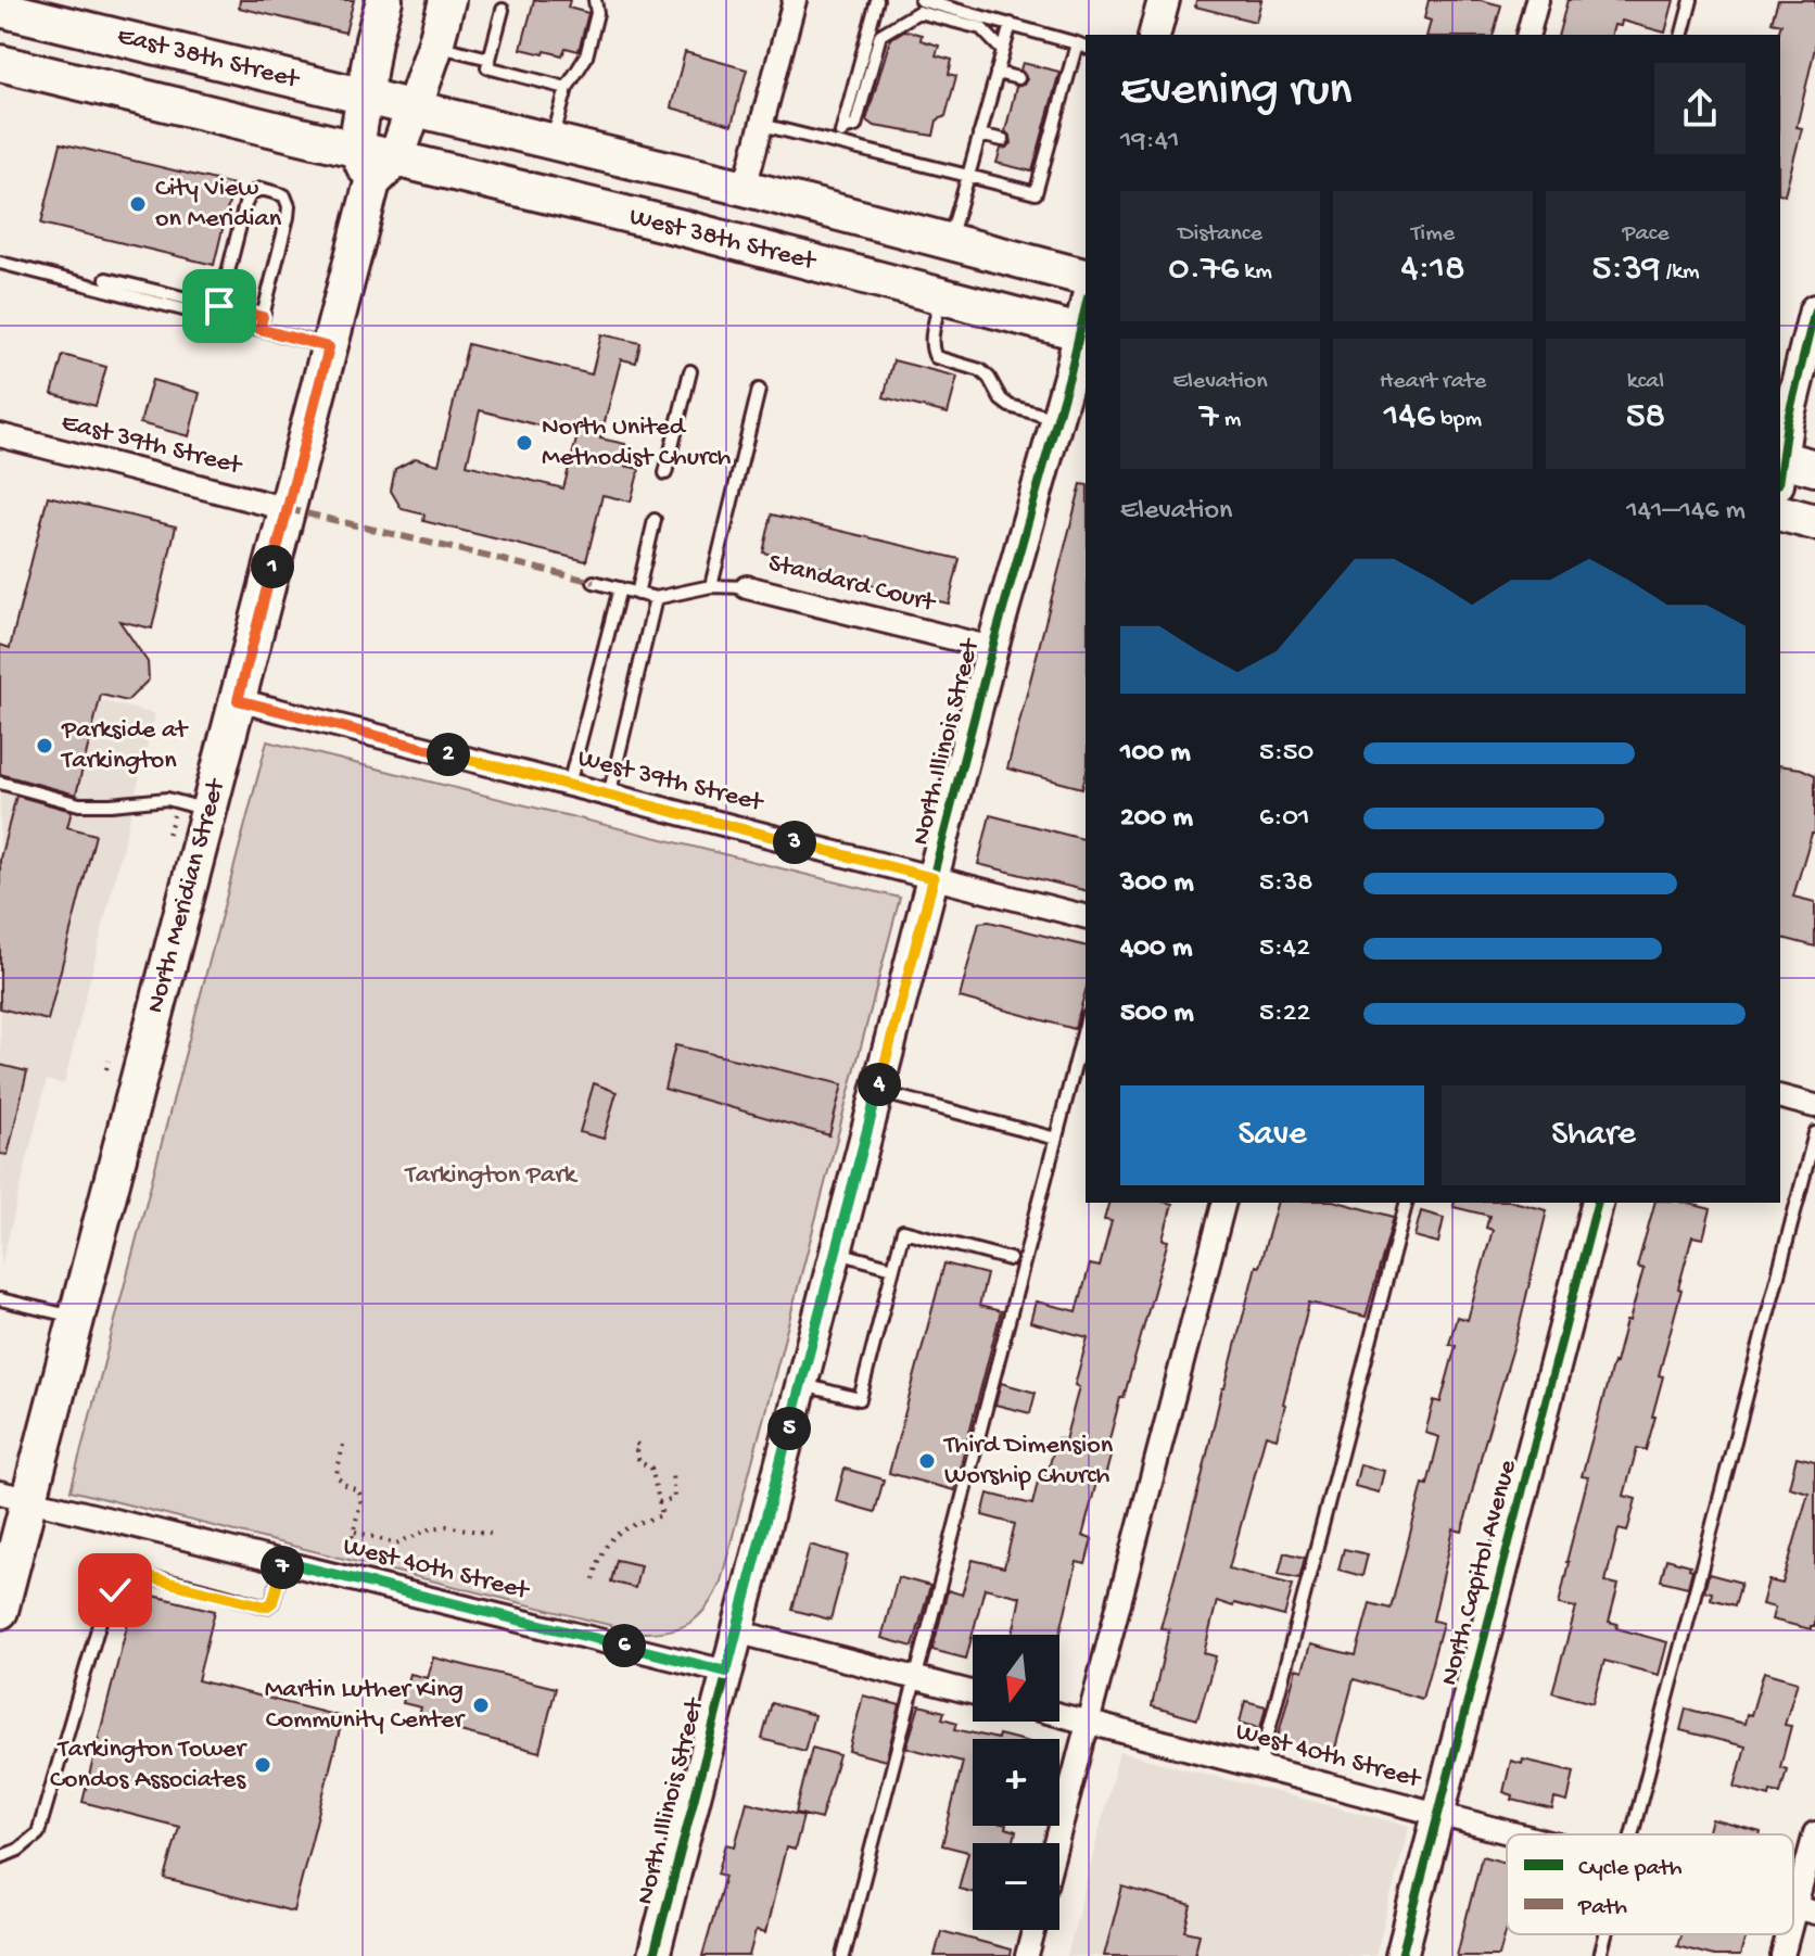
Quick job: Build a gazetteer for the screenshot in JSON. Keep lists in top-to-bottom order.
{
  "streets": {
    "main road": ["East 38th Street", "West 38th Street", "North Meridian Street"],
    "street": [
      "East 39th Street",
      "Standard Court",
      "North Illinois Street",
      "West 39th Street",
      "West 40th Street",
      "North Capitol Avenue"
    ]
  },
  "crossings": [
    ["East 38th Street", "West 38th Street"],
    ["West 38th Street", "North Illinois Street"],
    ["West 38th Street", "North Meridian Street"],
    ["East 39th Street", "North Meridian Street"],
    ["Standard Court", "North Illinois Street"],
    ["North Illinois Street", "West 39th Street"],
    ["North Illinois Street", "West 40th Street"],
    ["West 39th Street", "North Meridian Street"],
    ["North Meridian Street", "West 40th Street"],
    ["West 40th Street", "North Capitol Avenue"]
  ],
  "parks": ["Tarkington Park"],
  "places": [
    "City View on Meridian",
    "North United Methodist Church",
    "Parkside at Tarkington",
    "Third Dimension Worship Church",
    "Martin Luther King Community Center",
    "Tarkington Tower Condos Associates"
  ],
  "legend": ["Cycle path", "Path"],
  "north": "bottom",
  "page": {
    "heading": ["Evening run", "19:41"],
    "stats": [
      ["Distance", "0.76 km"],
      ["Time", "4:18"],
      ["Pace", "5:39 /km"],
      ["Elevation", "7 m"],
      ["Heart rate", "146 bpm"],
      ["kcal", "58"]
    ],
    "chart": ["Elevation", "141–146 m"],
    "pins": [
      "1",
      "2",
      "3",
      "4",
      "5",
      "7",
      "6"
    ],
    "list": [
      {
        "name": "100 m",
        "note": "5:50"
      },
      {
        "name": "200 m",
        "note": "6:01"
      },
      {
        "name": "300 m",
        "note": "5:38"
      },
      {
        "name": "400 m",
        "note": "5:42"
      },
      {
        "name": "500 m",
        "note": "5:22"
      }
    ],
    "buttons": ["Save", "Share"],
    "map_buttons": ["+", "−"]
  }
}
